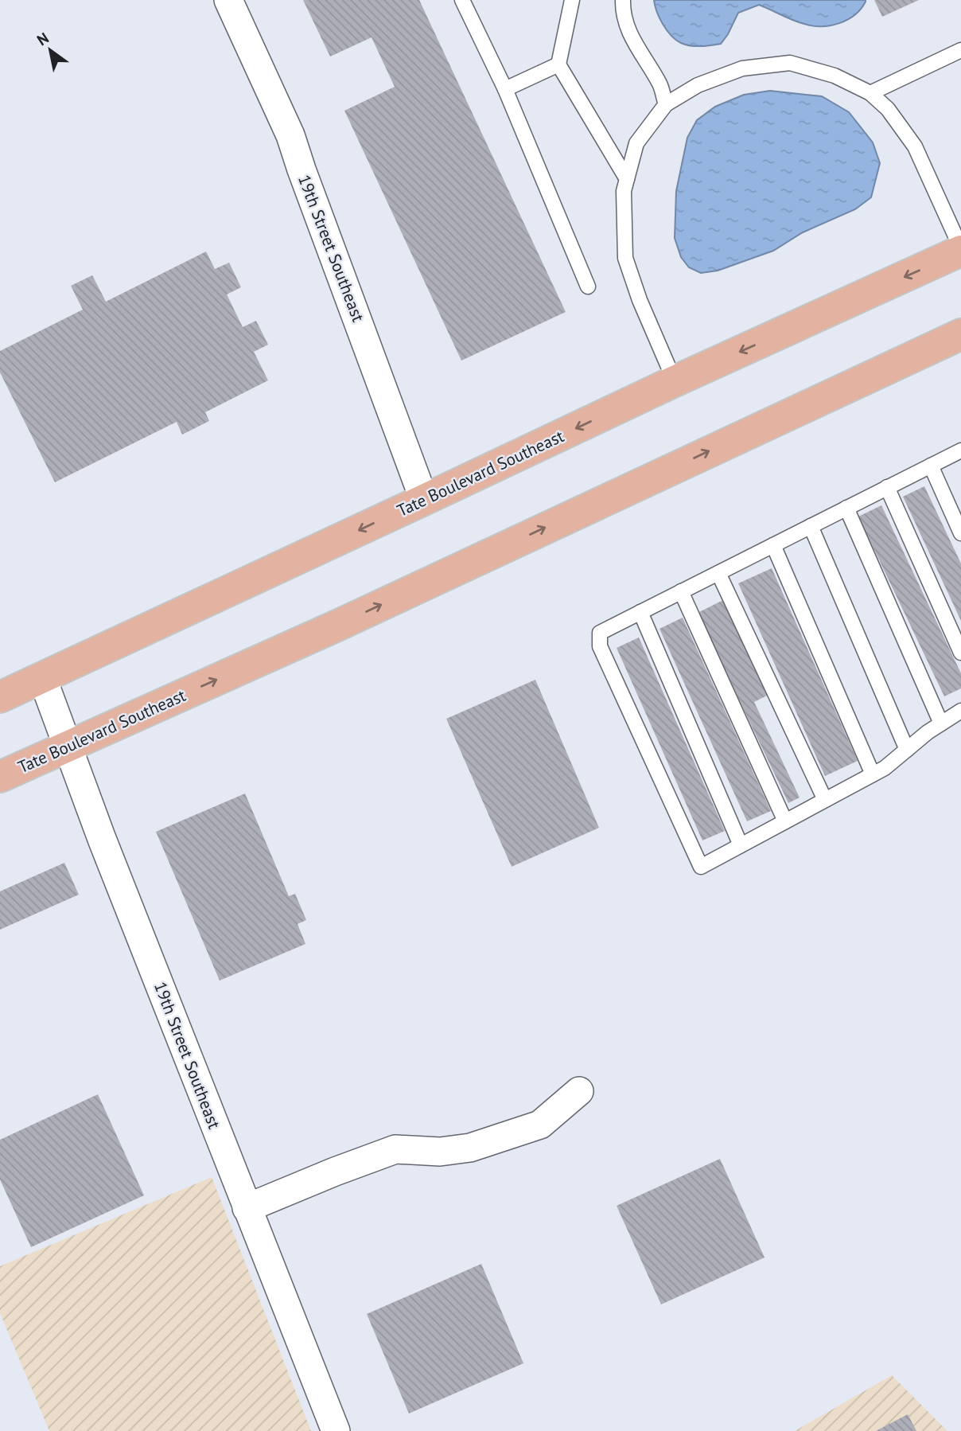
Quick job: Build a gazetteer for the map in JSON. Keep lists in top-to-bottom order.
{
  "streets": {
    "main road": ["Tate Boulevard Southeast"],
    "street": ["19th Street Southeast"]
  },
  "crossings": [
    ["19th Street Southeast", "Tate Boulevard Southeast"]
  ],
  "north": "top left"
}
